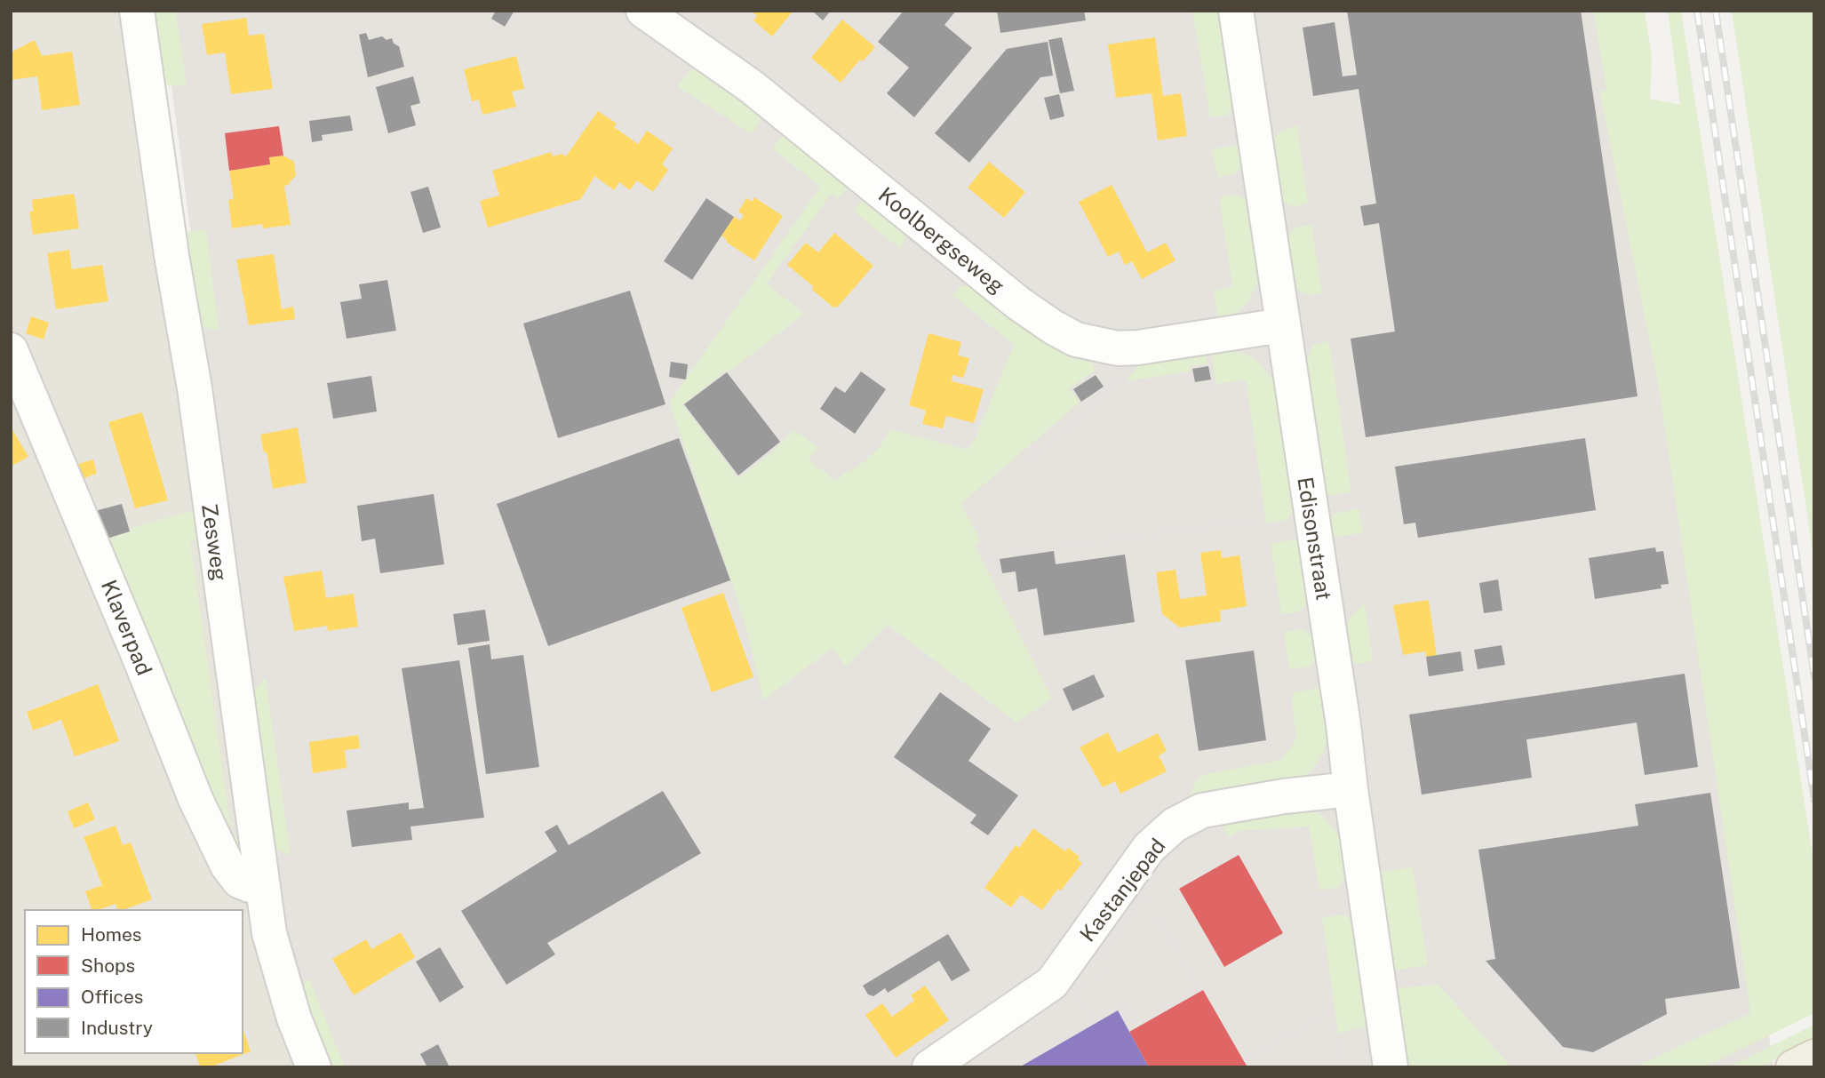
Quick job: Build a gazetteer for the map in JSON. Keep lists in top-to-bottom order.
{
  "streets": {
    "street": [
      "Koolbergseweg",
      "Edisonstraat",
      "Zesweg",
      "Klaverpad",
      "Kastanjepad"
    ]
  },
  "crossings": [
    ["Koolbergseweg", "Edisonstraat"],
    ["Edisonstraat", "Kastanjepad"],
    ["Zesweg", "Klaverpad"]
  ],
  "legend": [
    "Homes",
    "Shops",
    "Offices",
    "Industry"
  ]
}
